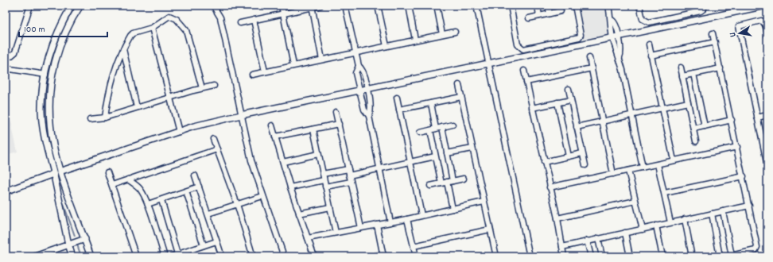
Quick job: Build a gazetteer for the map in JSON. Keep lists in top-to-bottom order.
{
  "scale_bar": "100 m",
  "north": "left"
}
